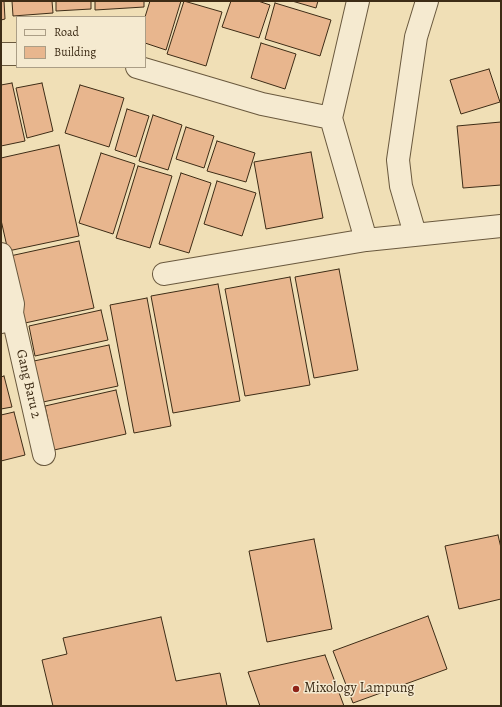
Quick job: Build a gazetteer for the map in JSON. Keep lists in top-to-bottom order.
{
  "streets": {
    "street": ["Gang Baru 2"]
  },
  "places": ["Mixology Lampung"],
  "legend": ["Road", "Building"]
}
